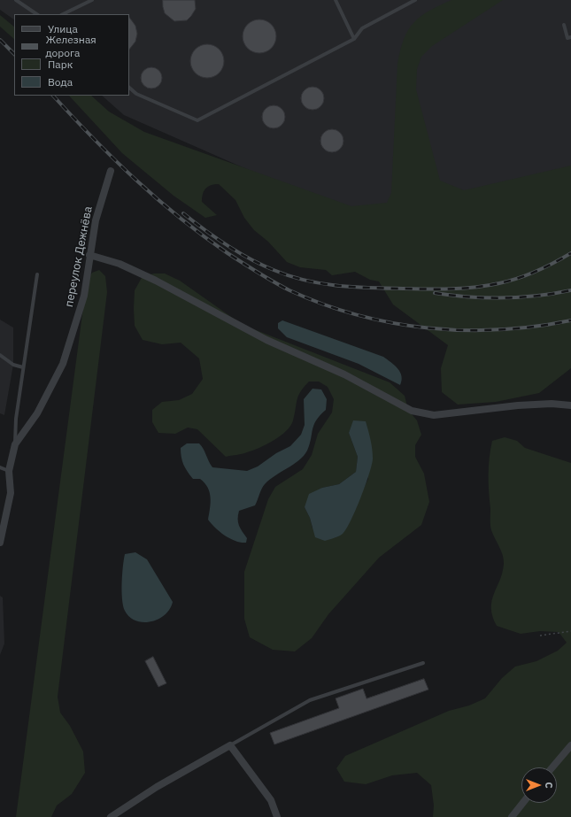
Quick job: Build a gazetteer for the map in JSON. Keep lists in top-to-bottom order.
{
  "streets": {
    "street": ["переулок Дежнёва"]
  },
  "legend": [
    "Улица",
    "Железная дорога",
    "Парк",
    "Вода"
  ],
  "north": "right"
}
